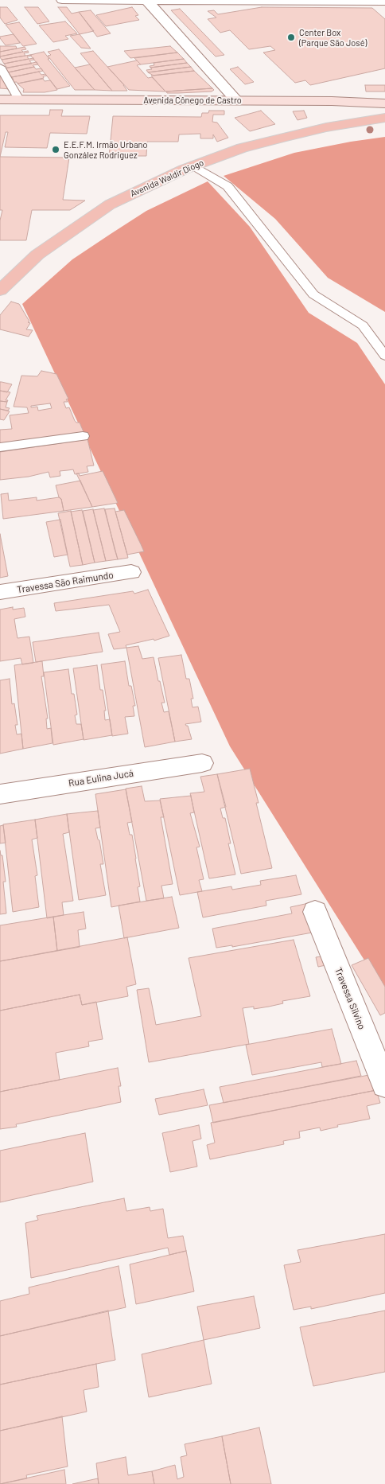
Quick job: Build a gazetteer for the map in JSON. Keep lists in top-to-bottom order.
{
  "streets": {
    "main road": ["Avenida Cônego de Castro", "Avenida Waldir Diogo"],
    "street": ["Travessa São Raimundo", "Rua Eulina Jucá", "Travessa Silvino"]
  },
  "places": ["Center Box (Parque São José)", "E.E.F.M. Irmão Urbano González Rodriguez"]
}
